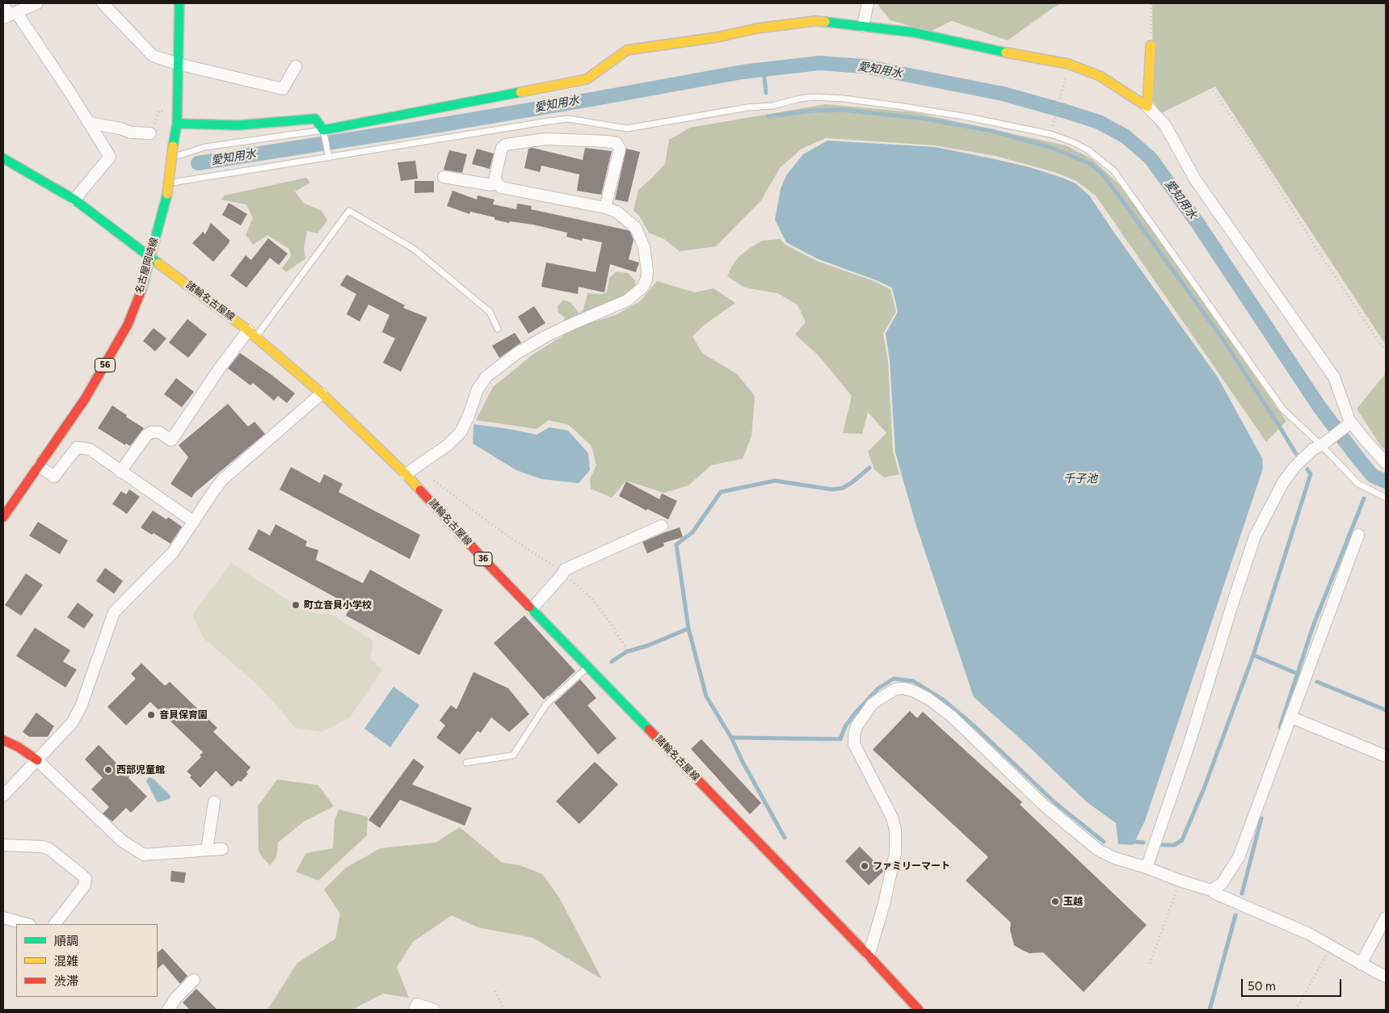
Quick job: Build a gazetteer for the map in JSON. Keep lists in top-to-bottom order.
{
  "streets": {
    "main road": [
      "名古屋岡崎線",
      "諸輪名古屋線",
      "56",
      "36"
    ]
  },
  "crossings": [
    ["名古屋岡崎線", "諸輪名古屋線"]
  ],
  "water": ["愛知用水", "千子池"],
  "places": [
    "町立音貝小学校",
    "音貝保育園",
    "西部児童館",
    "ファミリーマート",
    "玉越"
  ],
  "legend": ["順調", "混雑", "渋滞"],
  "scale_bar": "50 m"
}
